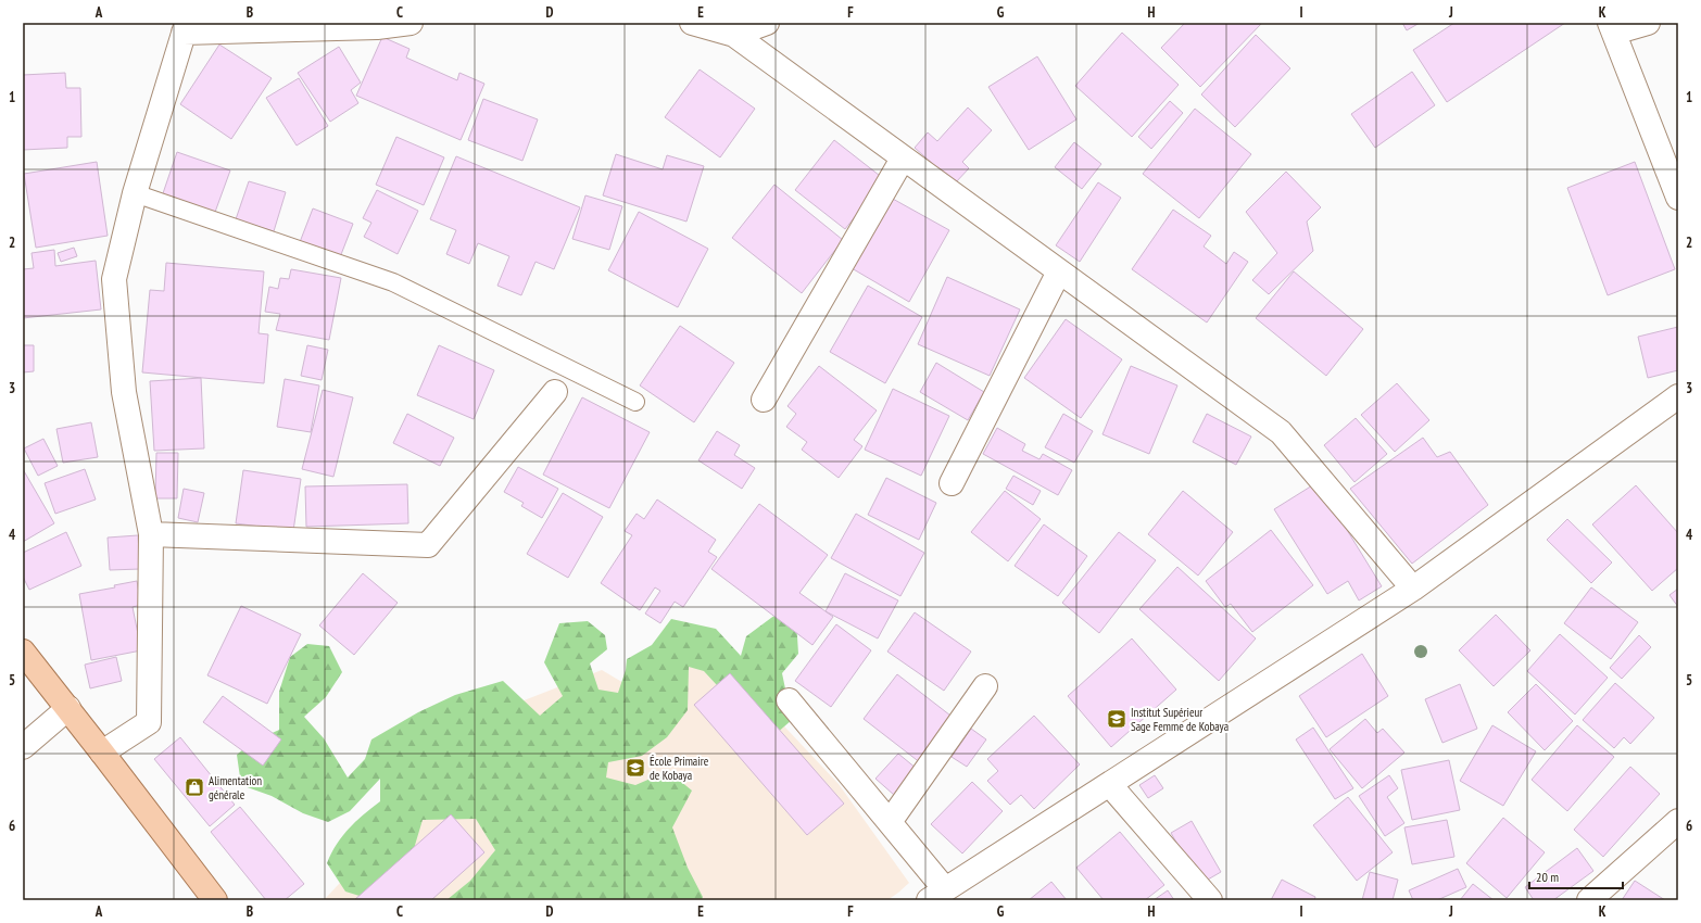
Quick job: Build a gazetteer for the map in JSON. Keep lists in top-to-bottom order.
{
  "places": {
    "school or university": ["Institut Supérieur Sage Femme de Kobaya", "École Primaire de Kobaya"],
    "shop": ["Alimentation générale"]
  },
  "scale_bar": "20 m",
  "grid": {
    "columns": [
      "A",
      "B",
      "C",
      "D",
      "E",
      "F",
      "G",
      "H",
      "I",
      "J",
      "K"
    ],
    "rows": [
      "1",
      "2",
      "3",
      "4",
      "5",
      "6"
    ]
  }
}
